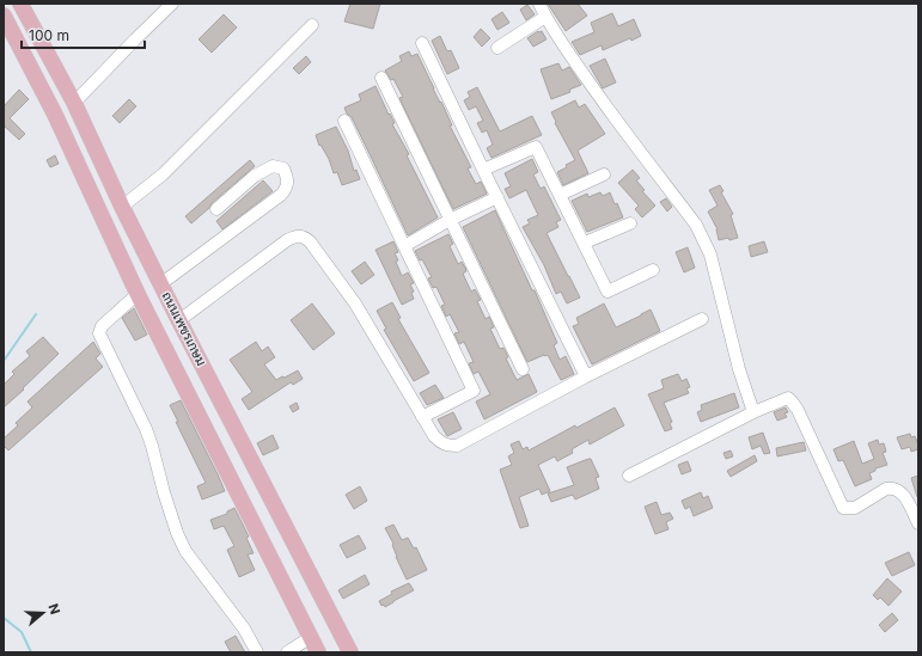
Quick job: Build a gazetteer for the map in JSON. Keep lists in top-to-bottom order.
{
  "streets": {
    "main road": ["ถนนเพชรเกษม"]
  },
  "scale_bar": "100 m",
  "north": "right"
}
